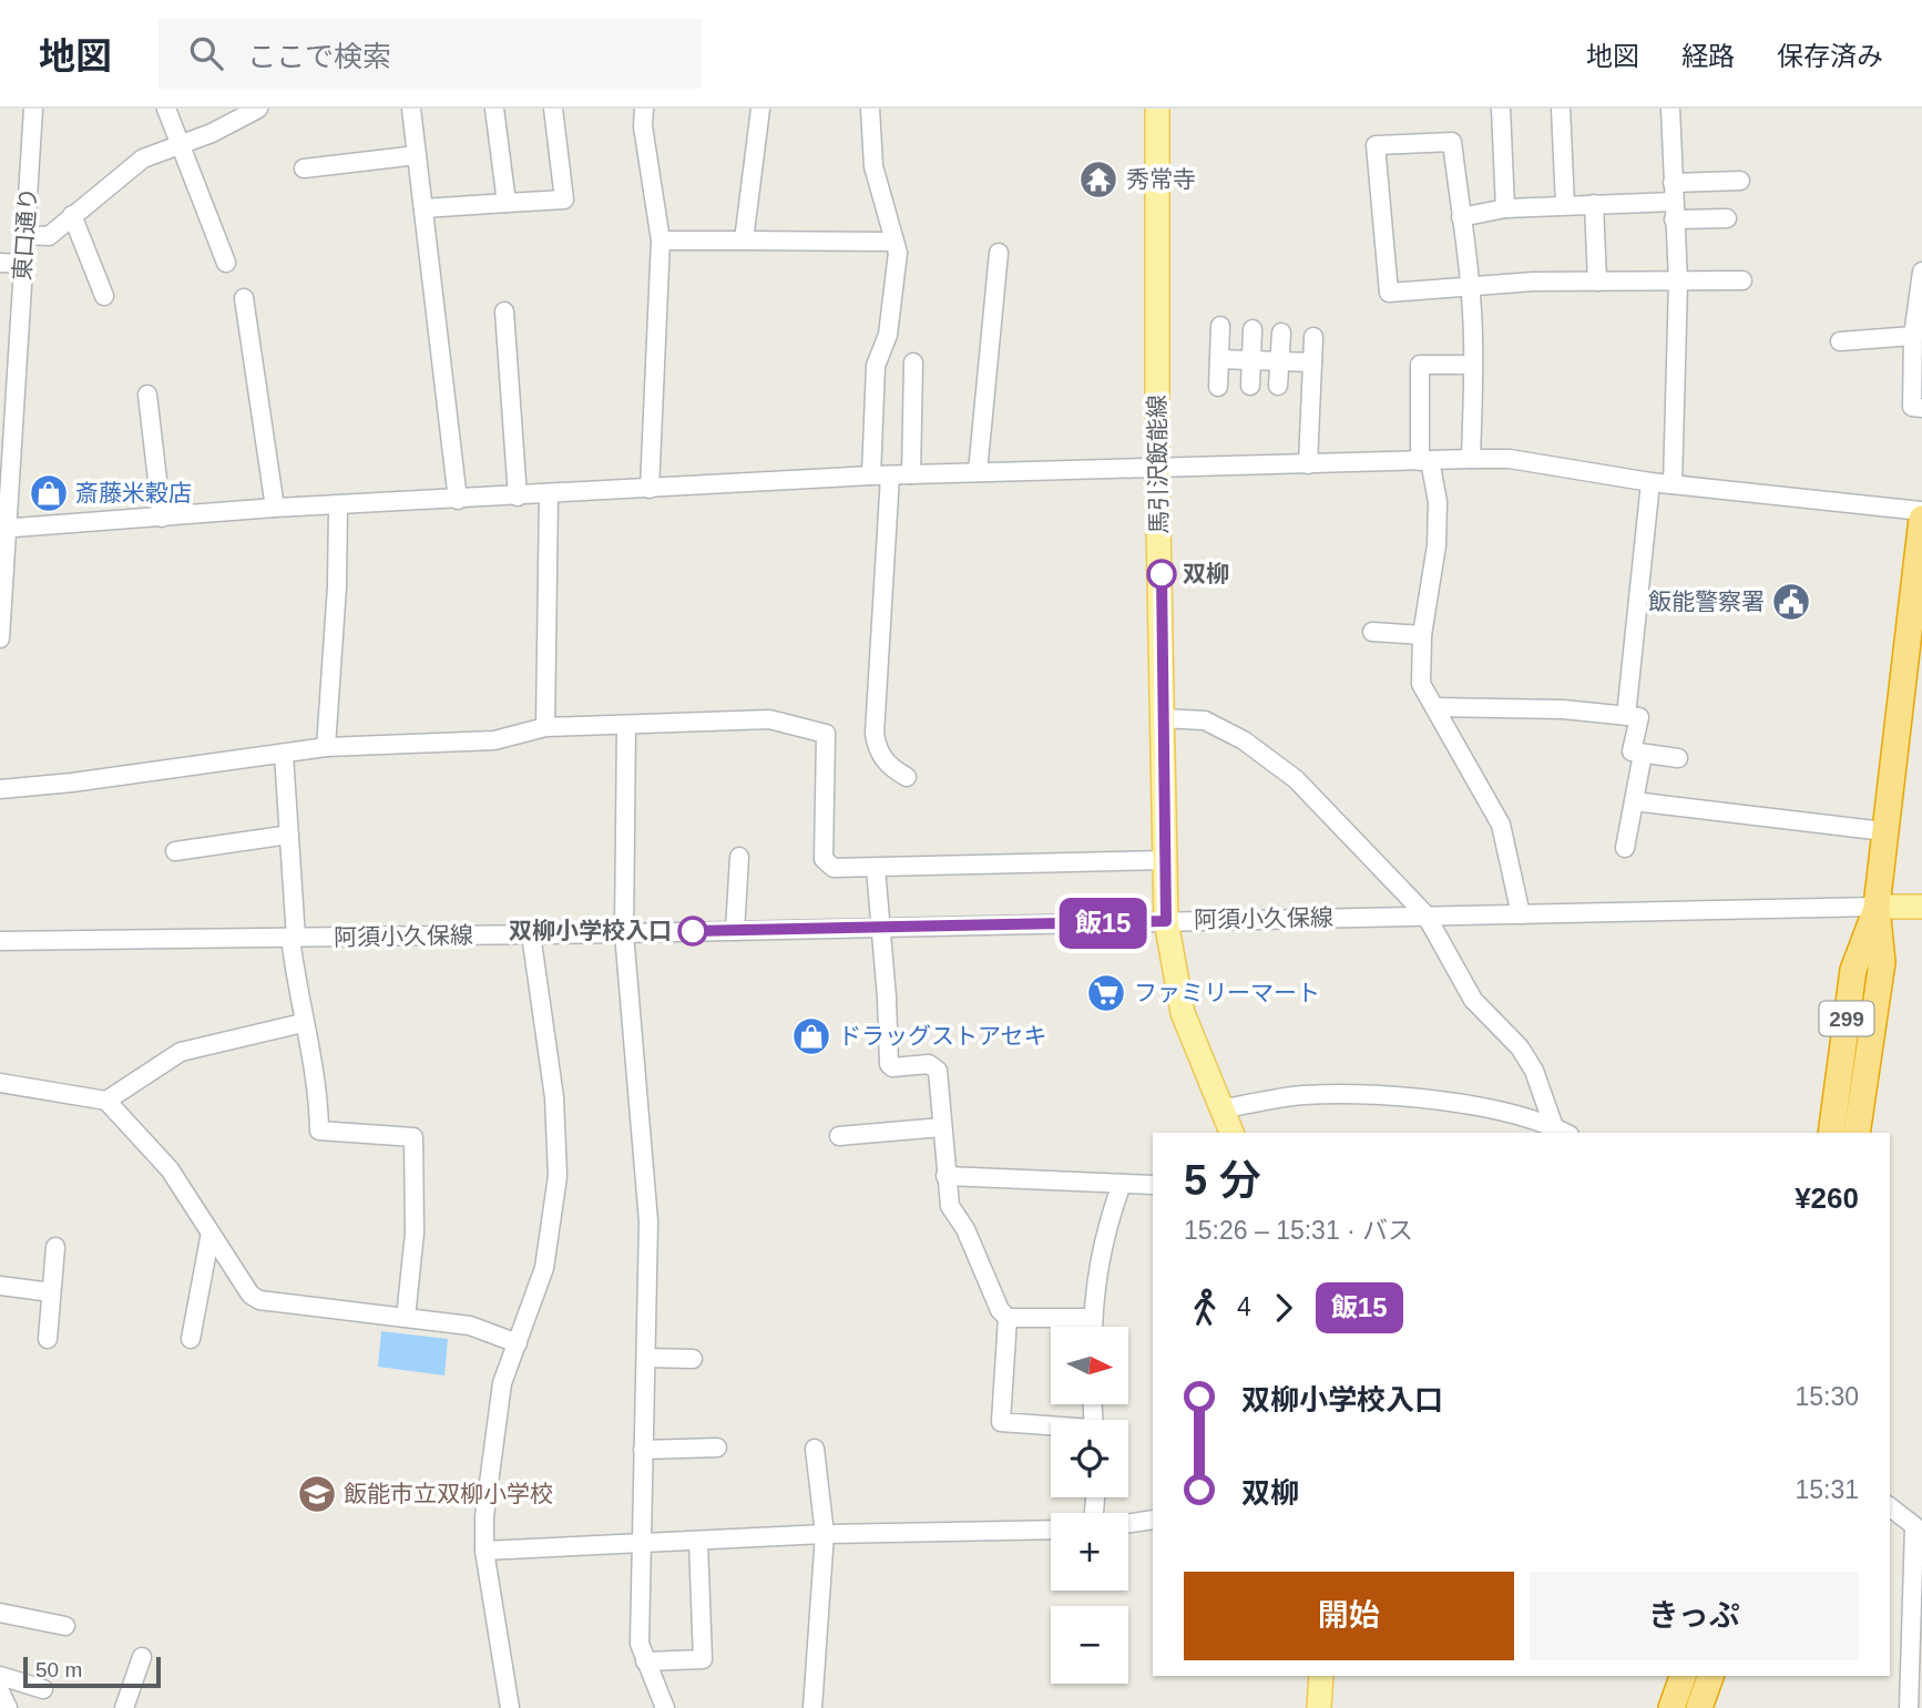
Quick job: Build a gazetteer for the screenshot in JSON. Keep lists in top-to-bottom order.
{
  "streets": {
    "highway": ["299"],
    "main road": ["馬引沢飯能線"],
    "street": ["東口通り", "阿須小久保線"]
  },
  "crossings": [
    ["馬引沢飯能線", "阿須小久保線"],
    ["阿須小久保線", "299"]
  ],
  "places": {
    "temple": ["秀常寺"],
    "shop": ["斎藤米穀店", "ドラッグストアセキ"],
    "other": ["双柳", "双柳小学校入口"],
    "public building": ["飯能警察署"],
    "supermarket": ["ファミリーマート"],
    "school or university": ["飯能市立双柳小学校"]
  },
  "lines": ["bus line 飯15"],
  "scale_bar": "50 m",
  "north": "right",
  "page": {
    "header": "地図",
    "search": "ここで検索",
    "nav": ["地図", "経路", "保存済み"],
    "on_map": "飯15",
    "heading": ["5 分", "15:26 – 15:31 · バス", "¥260"],
    "legs": ["4", "飯15"],
    "map_buttons": ["+", "−"],
    "list": [
      {
        "name": "双柳小学校入口",
        "value": "15:30"
      },
      {
        "name": "双柳",
        "value": "15:31"
      }
    ],
    "buttons": ["開始", "きっぷ"],
    "scale": "50 m"
  }
}
